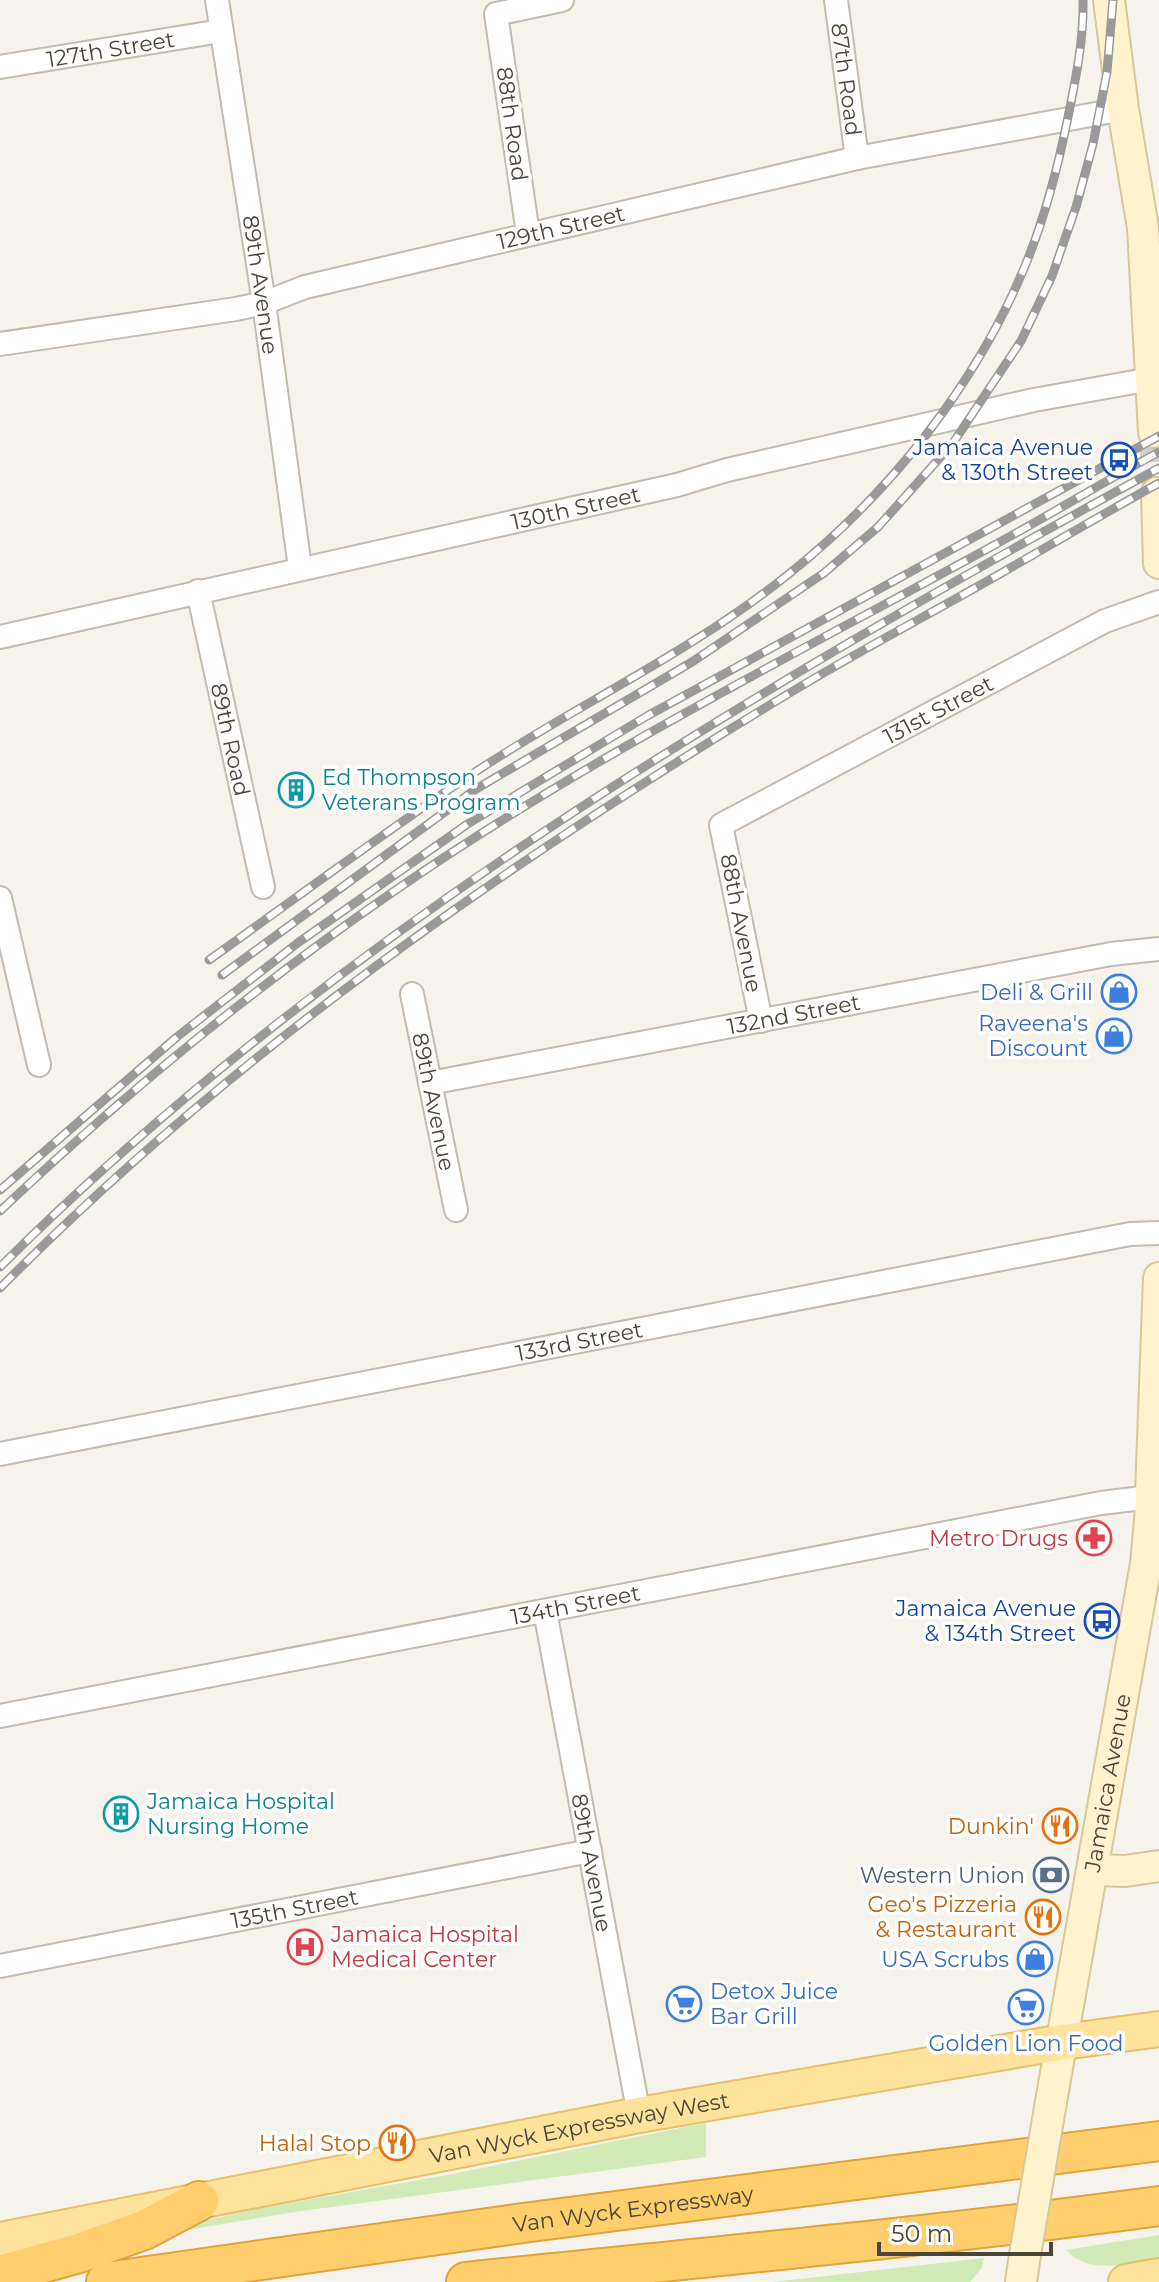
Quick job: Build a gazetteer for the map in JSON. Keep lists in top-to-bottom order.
{
  "streets": {
    "highway": ["Van Wyck Expressway"],
    "main road": ["Jamaica Avenue", "Van Wyck Expressway West"],
    "street": [
      "127th Street",
      "87th Road",
      "88th Road",
      "129th Street",
      "89th Avenue",
      "130th Street",
      "131st Street",
      "89th Road",
      "88th Avenue",
      "132nd Street",
      "133rd Street",
      "134th Street",
      "135th Street"
    ]
  },
  "crossings": [
    ["127th Street", "89th Avenue"],
    ["87th Road", "129th Street"],
    ["88th Road", "129th Street"],
    ["129th Street", "89th Avenue"],
    ["89th Avenue", "130th Street"],
    ["89th Avenue", "132nd Street"],
    ["89th Avenue", "134th Street"],
    ["89th Avenue", "135th Street"],
    ["89th Avenue", "Van Wyck Expressway West"],
    ["130th Street", "89th Road"],
    ["131st Street", "88th Avenue"],
    ["88th Avenue", "132nd Street"],
    ["134th Street", "Jamaica Avenue"],
    ["Jamaica Avenue", "Van Wyck Expressway West"]
  ],
  "places": {
    "bus stop": ["Jamaica Avenue & 130th Street", "Jamaica Avenue & 134th Street"],
    "building": ["Ed Thompson Veterans Program", "Jamaica Hospital Nursing Home"],
    "shop": ["Deli & Grill", "Raveena's Discount", "USA Scrubs"],
    "pharmacy": ["Metro Drugs"],
    "restaurant": ["Dunkin'", "Geo's Pizzeria & Restaurant", "Halal Stop"],
    "bank": ["Western Union"],
    "hospital": ["Jamaica Hospital Medical Center"],
    "supermarket": ["Detox Juice Bar Grill", "Golden Lion Food"]
  },
  "scale_bar": "50 m"
}
